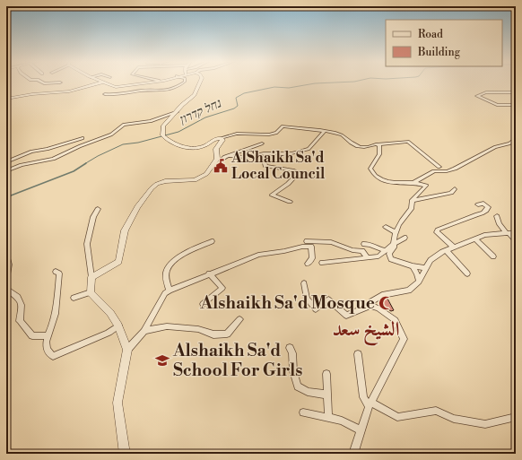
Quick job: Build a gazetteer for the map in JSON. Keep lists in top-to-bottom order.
{
  "districts": ["الشيخ سعد"],
  "water": ["נחל קדרון"],
  "places": {
    "public building": ["AlShaikh Sa'd Local Council"],
    "mosque": ["Alshaikh Sa'd Mosque"],
    "school or university": ["Alshaikh Sa'd School For Girls"]
  },
  "legend": ["Road", "Building"]
}
